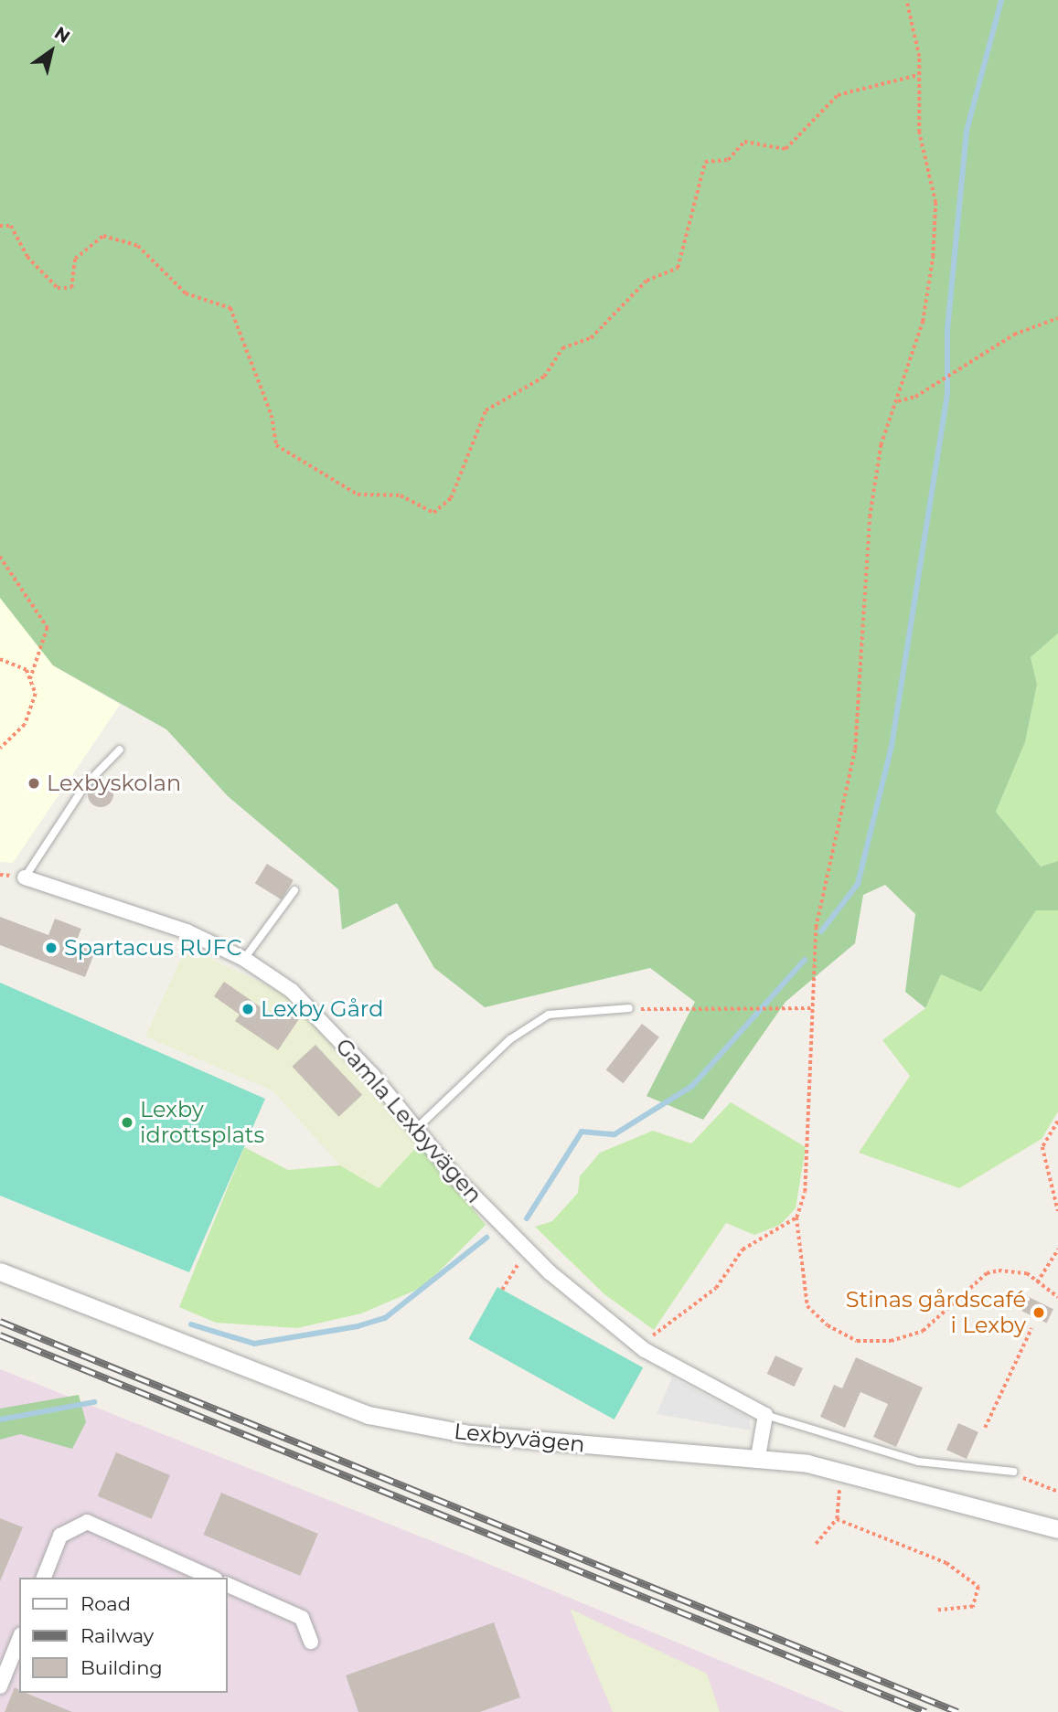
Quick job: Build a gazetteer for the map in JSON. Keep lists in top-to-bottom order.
{
  "streets": {
    "street": ["Gamla Lexbyvägen", "Lexbyvägen"]
  },
  "places": [
    "Lexbyskolan",
    "Spartacus RUFC",
    "Lexby Gård",
    "Lexby idrottsplats",
    "Stinas gårdscafé i Lexby"
  ],
  "legend": ["Road", "Railway", "Building"],
  "north": "top right"
}
